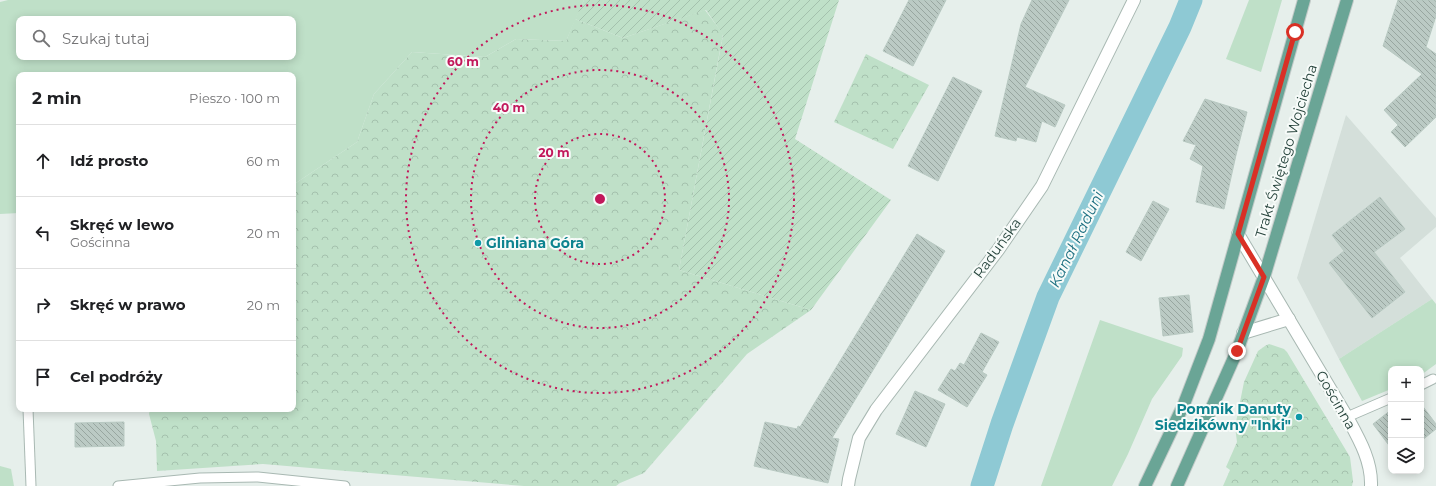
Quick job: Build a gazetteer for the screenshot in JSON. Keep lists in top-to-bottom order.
{
  "streets": {
    "main road": ["Trakt Świętego Wojciecha"],
    "street": ["Raduńska", "Gościnna"]
  },
  "crossings": [
    ["Trakt Świętego Wojciecha", "Gościnna"]
  ],
  "water": ["Kanał Raduni"],
  "places": ["Gliniana Góra", "Pomnik Danuty Siedzikówny \"Inki\""],
  "page": {
    "search": "Szukaj tutaj",
    "heading": ["2 min", "Pieszo · 100 m"],
    "list": [
      ["Idź prosto", "60 m"],
      ["Skręć w lewo", "Gościnna", "20 m"],
      ["Skręć w prawo", "20 m"],
      "Cel podróży"
    ],
    "map_buttons": ["+", "−"]
  },
  "rings": ["60 m", "40 m", "20 m"]
}
